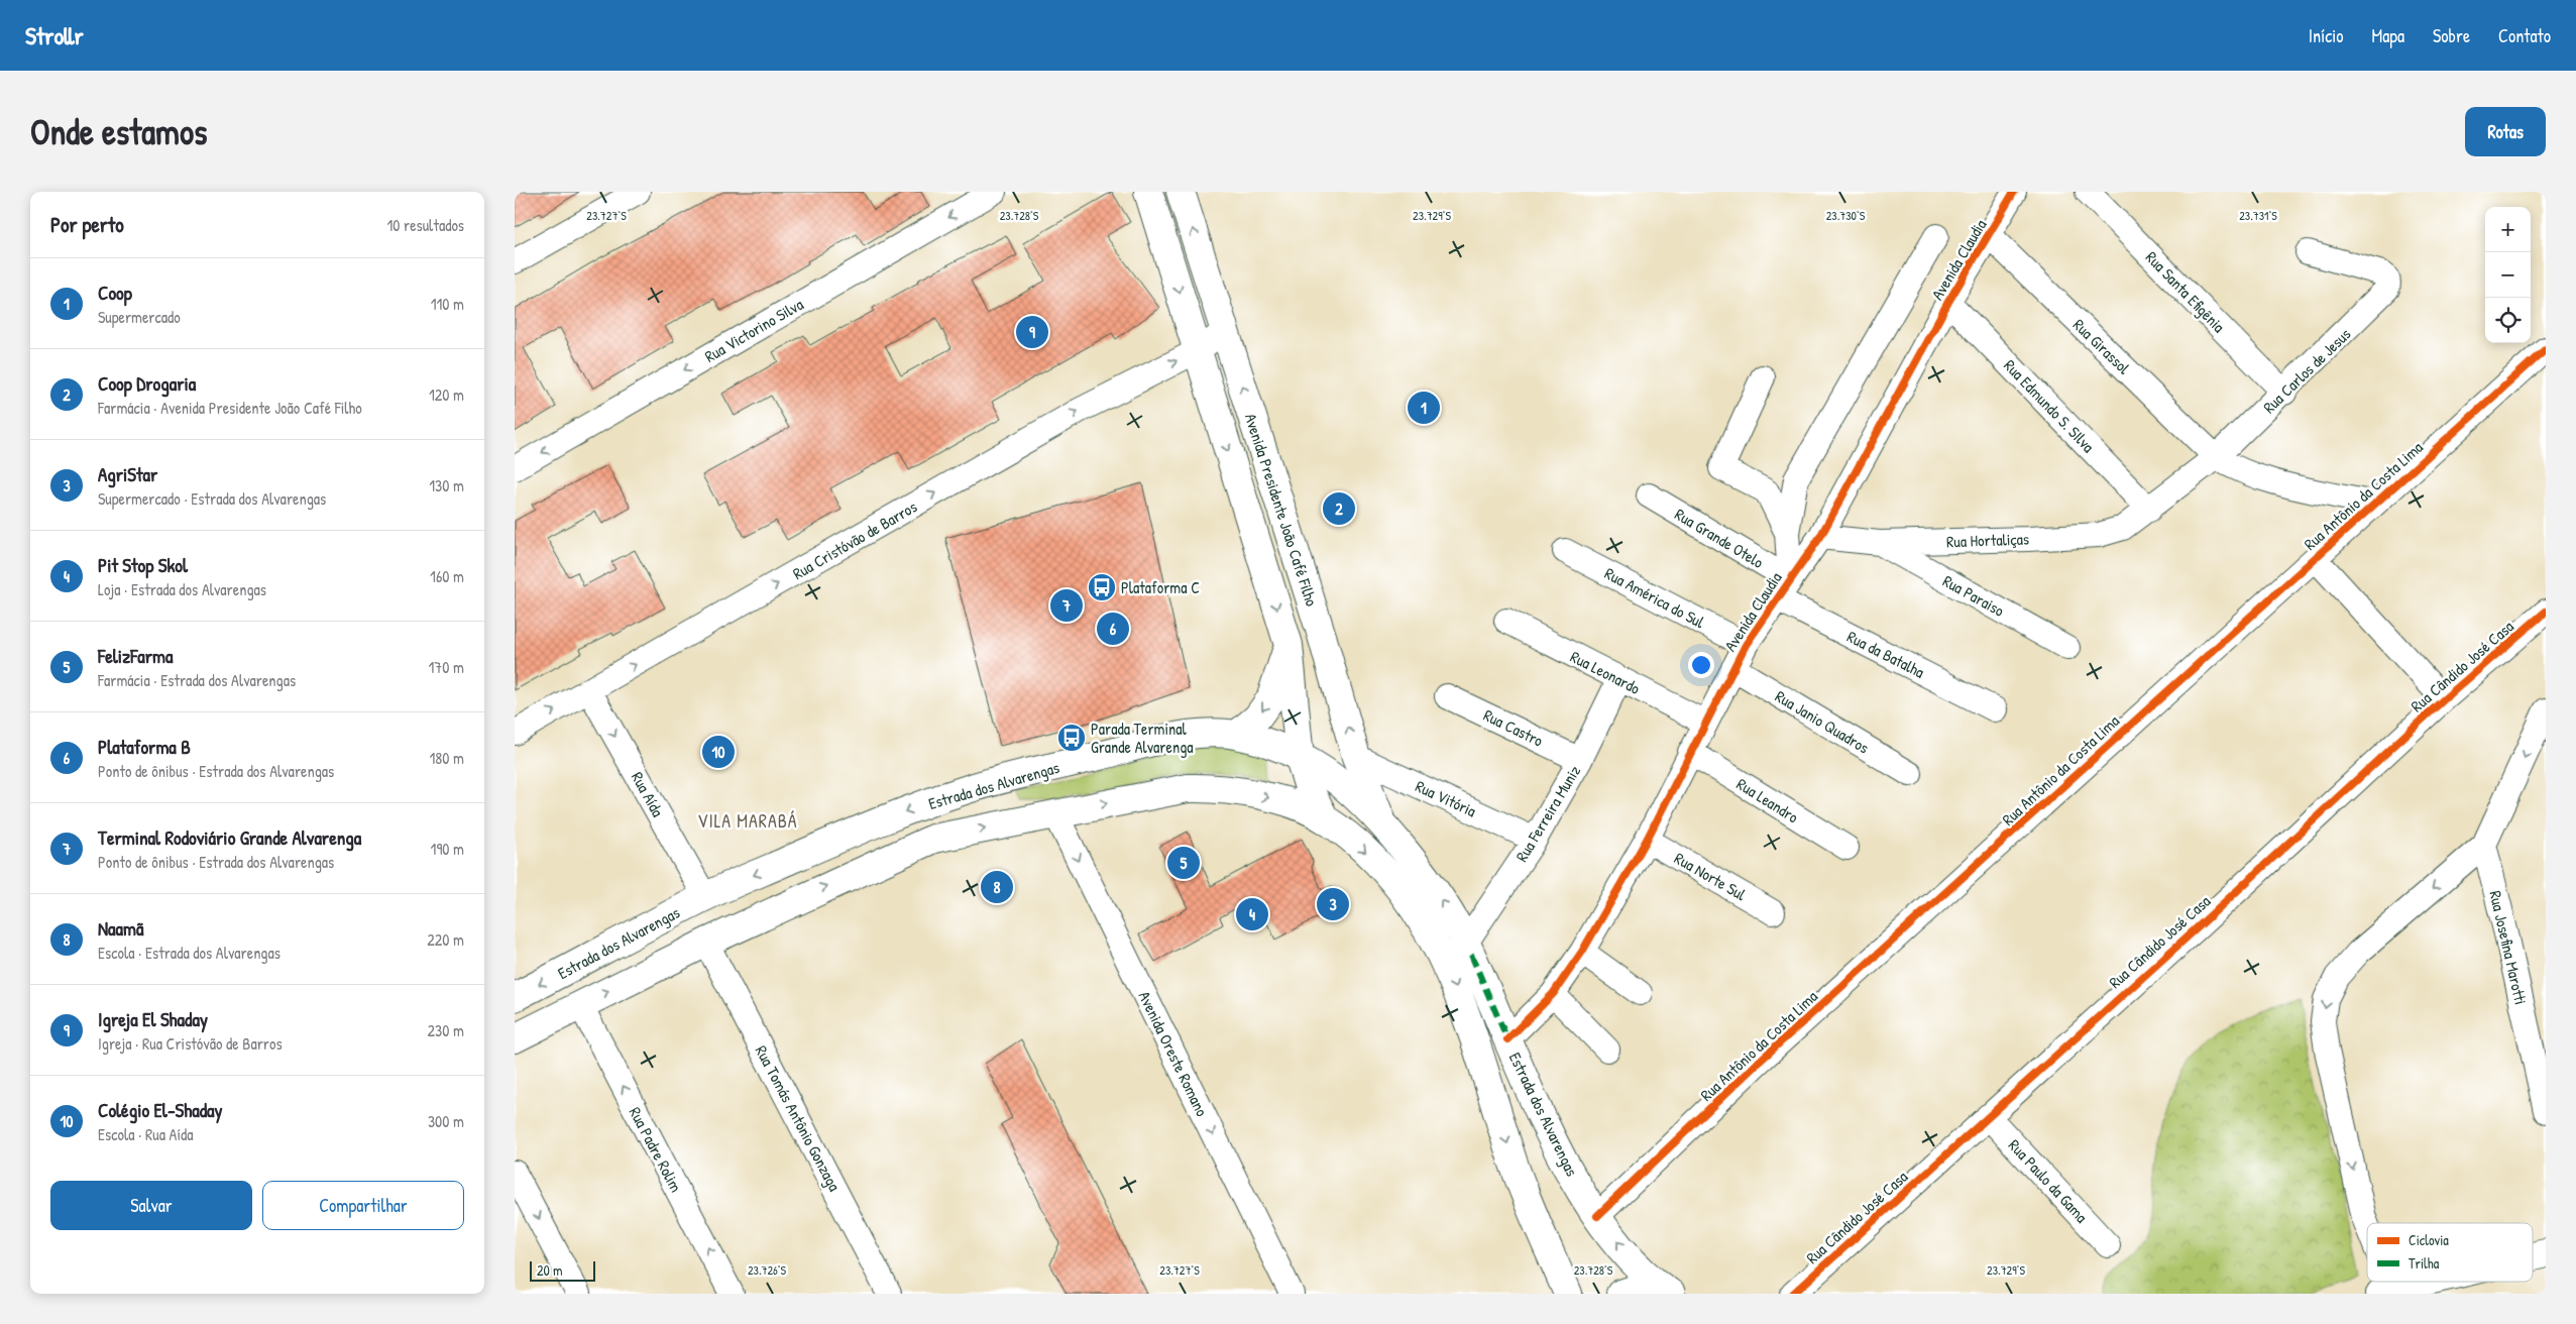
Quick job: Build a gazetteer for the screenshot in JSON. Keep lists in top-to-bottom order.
{
  "streets": {
    "main road": ["Avenida Presidente João Café Filho", "Estrada dos Alvarengas"],
    "street": [
      "Avenida Claudia",
      "Rua Santa Efigênia",
      "Rua Victorino Silva",
      "Rua Girassol",
      "Rua Carlos de Jesus",
      "Rua Edmundo S. SIlva",
      "Rua Antônio da Costa Lima",
      "Rua Grande Otelo",
      "Rua Cristóvão de Barros",
      "Rua Hortaliças",
      "Rua Paraiso",
      "Rua América do Sul",
      "Rua da Batalha",
      "Rua Cândido José Casa",
      "Rua Leonardo",
      "Rua Janio Quadros",
      "Rua Castro",
      "Rua Aída",
      "Rua Vitória",
      "Rua Leandro",
      "Rua Ferreira Muniz",
      "Rua Norte Sul",
      "Rua Josefina Marotti",
      "Avenida Oreste Romano",
      "Rua Tomás Antônio Gonzaga",
      "Rua Padre Rolim",
      "Rua Paulo da Gama"
    ]
  },
  "crossings": [
    ["Avenida Claudia", "Rua Girassol"],
    ["Avenida Claudia", "Rua Edmundo S. SIlva"],
    ["Avenida Claudia", "Rua Grande Otelo"],
    ["Avenida Claudia", "Rua Hortaliças"],
    ["Avenida Claudia", "Rua América do Sul"],
    ["Avenida Claudia", "Rua da Batalha"],
    ["Avenida Claudia", "Rua Leonardo"],
    ["Avenida Claudia", "Rua Janio Quadros"],
    ["Avenida Claudia", "Estrada dos Alvarengas"],
    ["Avenida Claudia", "Rua Leandro"],
    ["Avenida Claudia", "Rua Norte Sul"],
    ["Rua Santa Efigênia", "Rua Carlos de Jesus"],
    ["Rua Girassol", "Rua Carlos de Jesus"],
    ["Rua Girassol", "Rua Antônio da Costa Lima"],
    ["Rua Carlos de Jesus", "Rua Edmundo S. SIlva"],
    ["Rua Carlos de Jesus", "Rua Hortaliças"],
    ["Rua Edmundo S. SIlva", "Rua Hortaliças"],
    ["Rua Antônio da Costa Lima", "Estrada dos Alvarengas"],
    ["Avenida Presidente João Café Filho", "Rua Cristóvão de Barros"],
    ["Avenida Presidente João Café Filho", "Estrada dos Alvarengas"],
    ["Avenida Presidente João Café Filho", "Rua Vitória"],
    ["Rua Cristóvão de Barros", "Rua Aída"],
    ["Rua Hortaliças", "Rua Paraiso"],
    ["Rua Cândido José Casa", "Rua Paulo da Gama"],
    ["Rua Leonardo", "Rua Ferreira Muniz"],
    ["Rua Castro", "Rua Ferreira Muniz"],
    ["Estrada dos Alvarengas", "Rua Aída"],
    ["Estrada dos Alvarengas", "Rua Ferreira Muniz"],
    ["Estrada dos Alvarengas", "Avenida Oreste Romano"],
    ["Estrada dos Alvarengas", "Rua Tomás Antônio Gonzaga"],
    ["Estrada dos Alvarengas", "Rua Padre Rolim"],
    ["Rua Vitória", "Rua Ferreira Muniz"]
  ],
  "one_way": [
    "Rua Victorino Silva",
    "Rua Cristóvão de Barros",
    "Rua Aída",
    "Avenida Oreste Romano"
  ],
  "districts": ["VILA MARABÁ"],
  "places": {
    "bus stop": ["Plataforma C", "Parada Terminal Grande Alvarenga"]
  },
  "legend": ["Ciclovia", "Trilha"],
  "scale_bar": "20 m",
  "page": {
    "header": "Strollr",
    "nav": [
      "Início",
      "Mapa",
      "Sobre",
      "Contato"
    ],
    "buttons": [
      "Rotas",
      ["Salvar", "Compartilhar"]
    ],
    "title": "Onde estamos",
    "heading": ["Por perto", "10 resultados"],
    "map_buttons": ["+", "−"],
    "list": [
      {
        "mark": "1",
        "name": "Coop",
        "note": "Supermercado",
        "value": "110 m"
      },
      {
        "mark": "2",
        "name": "Coop Drogaria",
        "note": "Farmácia · Avenida Presidente João Café Filho",
        "value": "120 m"
      },
      {
        "mark": "3",
        "name": "AgriStar",
        "note": "Supermercado · Estrada dos Alvarengas",
        "value": "130 m"
      },
      {
        "mark": "4",
        "name": "Pit Stop Skol",
        "note": "Loja · Estrada dos Alvarengas",
        "value": "160 m"
      },
      {
        "mark": "5",
        "name": "FelizFarma",
        "note": "Farmácia · Estrada dos Alvarengas",
        "value": "170 m"
      },
      {
        "mark": "6",
        "name": "Plataforma B",
        "note": "Ponto de ônibus · Estrada dos Alvarengas",
        "value": "180 m"
      },
      {
        "mark": "7",
        "name": "Terminal Rodoviário Grande Alvarenga",
        "note": "Ponto de ônibus · Estrada dos Alvarengas",
        "value": "190 m"
      },
      {
        "mark": "8",
        "name": "Naamã",
        "note": "Escola · Estrada dos Alvarengas",
        "value": "220 m"
      },
      {
        "mark": "9",
        "name": "Igreja El Shaday",
        "note": "Igreja · Rua Cristóvão de Barros",
        "value": "230 m"
      },
      {
        "mark": "10",
        "name": "Colégio El-Shaday",
        "note": "Escola · Rua Aída",
        "value": "300 m"
      }
    ],
    "pins": [
      "9",
      "1",
      "2",
      "7",
      "6",
      "10",
      "5",
      "8",
      "3",
      "4"
    ],
    "scale": "20 m"
  },
  "coordinates": [
    "23.727°S",
    "23.728°S",
    "23.729°S",
    "23.731°S",
    "23.730°S",
    "23.726°S"
  ]
}
